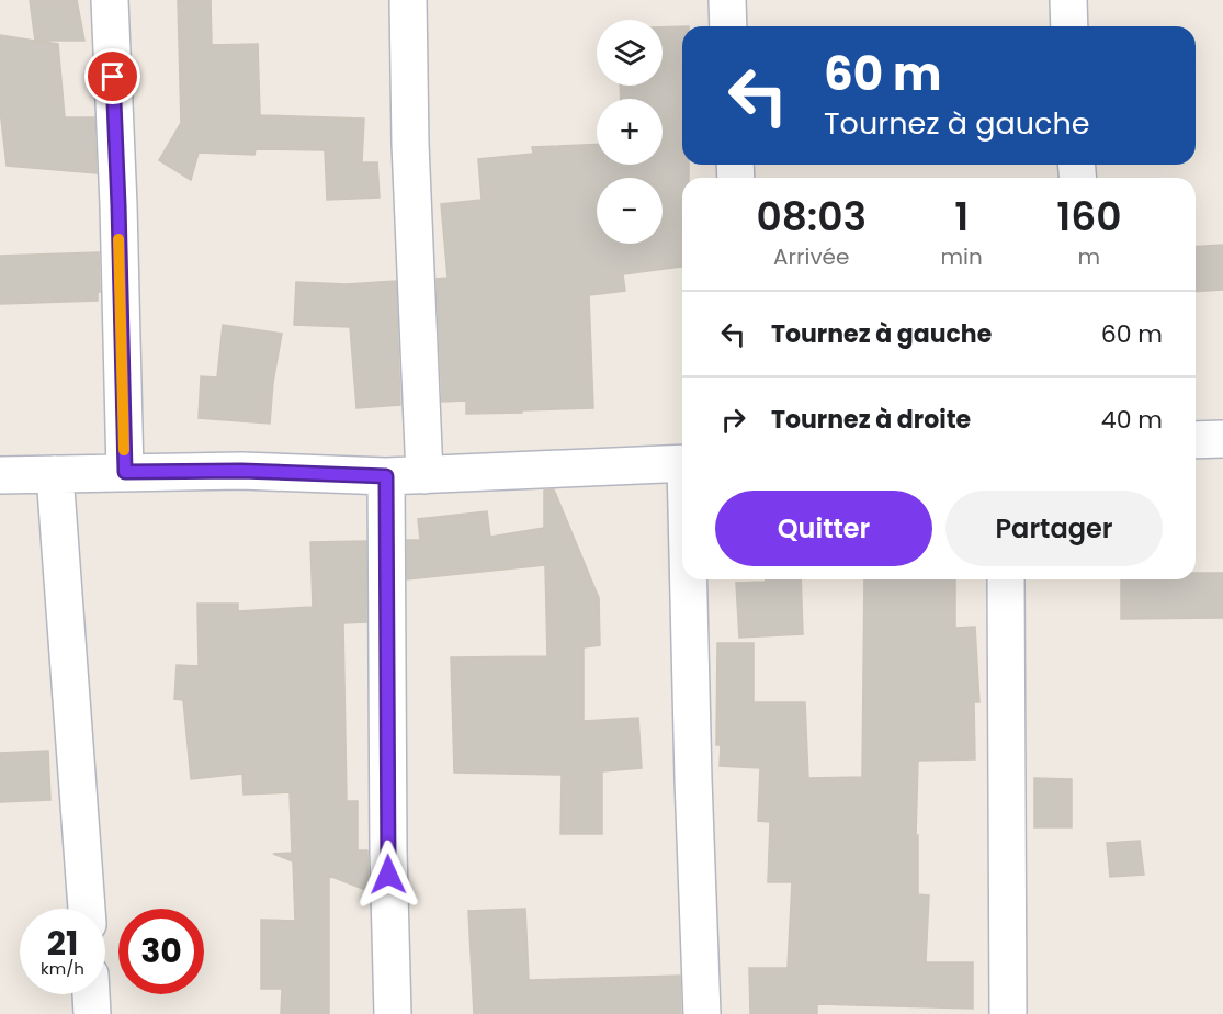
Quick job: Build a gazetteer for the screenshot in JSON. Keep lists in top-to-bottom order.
{
  "page": {
    "map_buttons": ["+", "−"],
    "turn": ["60 m", "Tournez à gauche"],
    "eta": [
      "08:03",
      "Arrivée",
      "1",
      "min",
      "160",
      "m"
    ],
    "list": [
      {
        "name": "Tournez à gauche",
        "value": "60 m"
      },
      {
        "name": "Tournez à droite",
        "value": "40 m"
      }
    ],
    "buttons": ["Quitter", "Partager"],
    "speed": "21 km/h",
    "limit": "30"
  }
}
